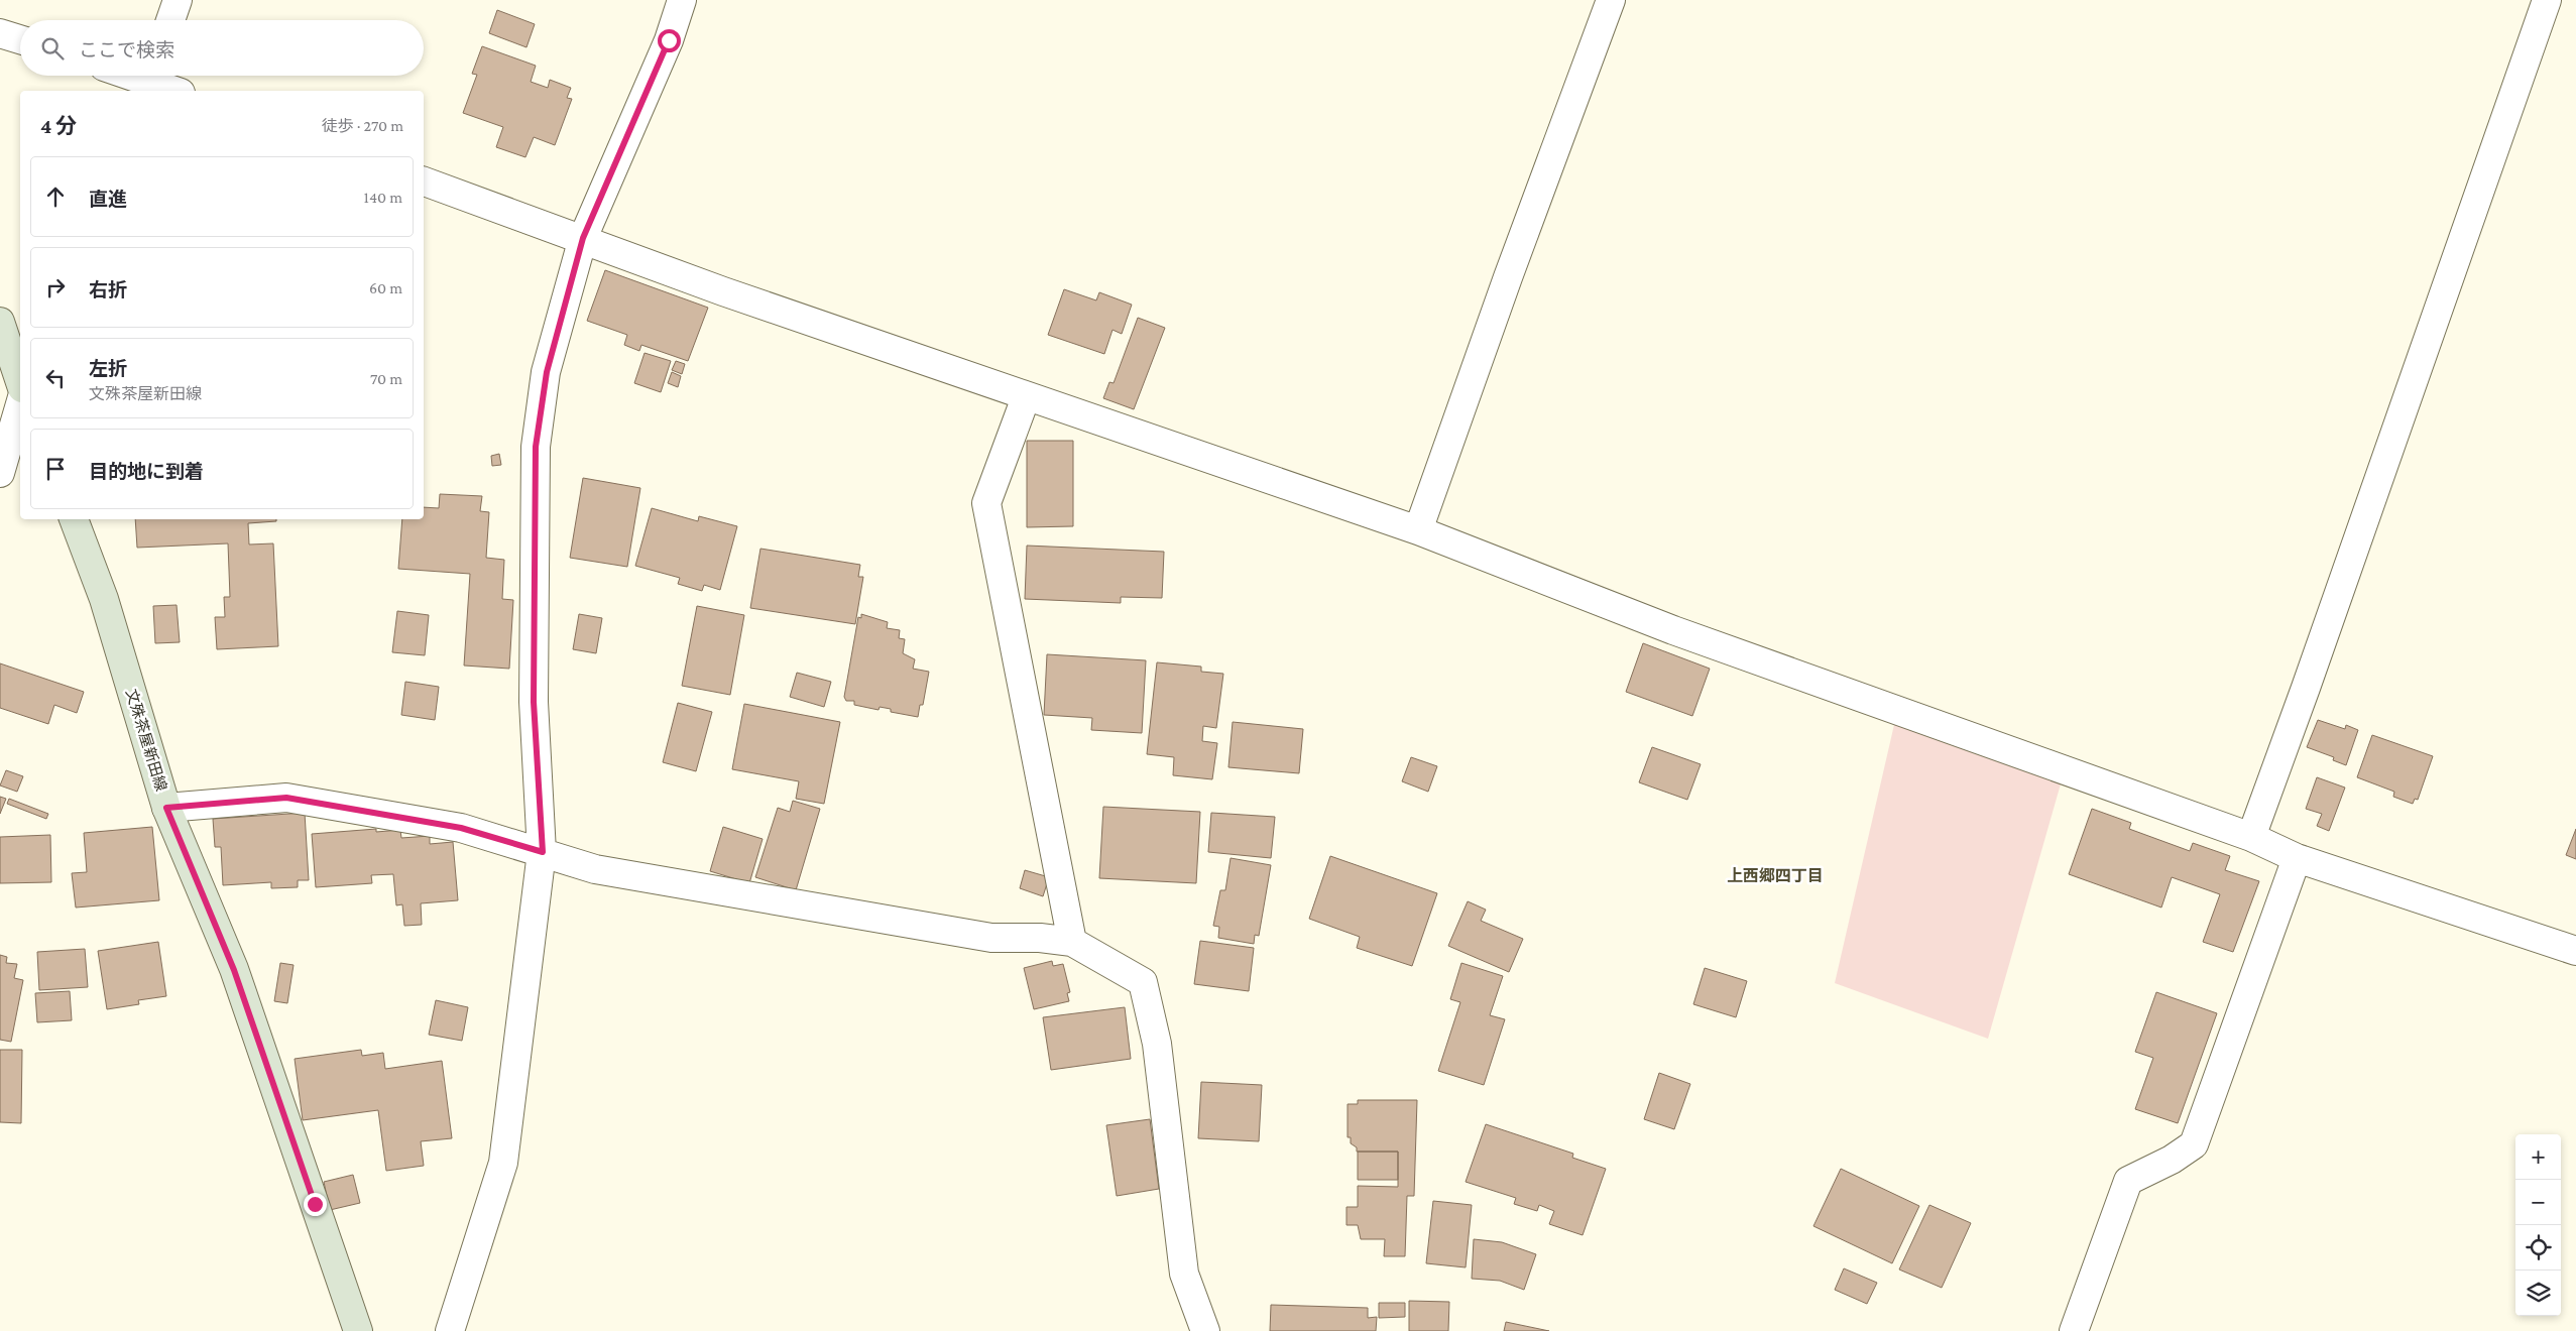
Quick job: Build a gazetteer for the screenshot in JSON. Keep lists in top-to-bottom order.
{
  "streets": {
    "main road": ["文殊茶屋新田線"]
  },
  "districts": ["上西郷四丁目"],
  "page": {
    "search": "ここで検索",
    "heading": ["4 分", "徒歩 · 270 m"],
    "list": [
      ["直進", "140 m"],
      ["右折", "60 m"],
      ["左折", "文殊茶屋新田線", "70 m"],
      "目的地に到着"
    ],
    "map_buttons": ["+", "−"]
  }
}
